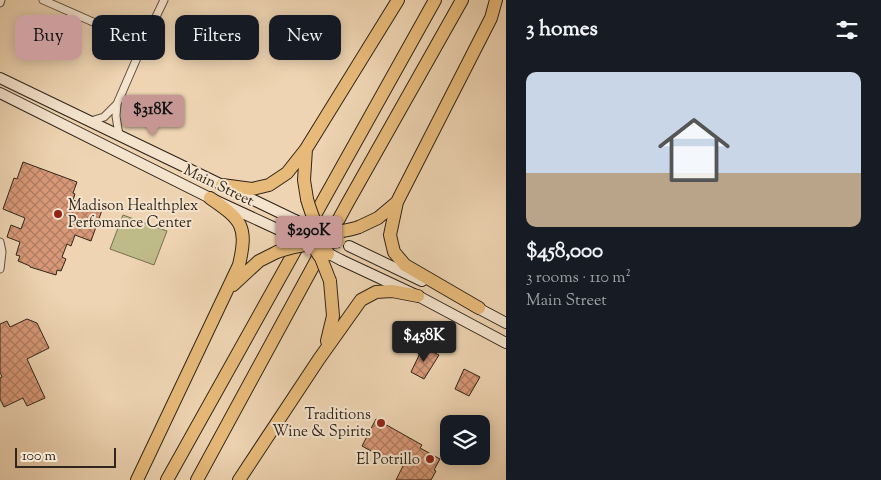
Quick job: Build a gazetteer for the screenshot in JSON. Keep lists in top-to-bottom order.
{
  "streets": {
    "main road": ["Main Street"]
  },
  "places": ["Madison Healthplex Perfomance Center", "Traditions Wine & Spirits", "El Potrillo"],
  "scale_bar": "100 m",
  "page": {
    "heading": "3 homes",
    "chip": [
      "Buy",
      "Rent",
      "Filters",
      "New"
    ],
    "list": [
      {
        "name": "$458,000",
        "note": "3 rooms · 110 m² · Main Street"
      }
    ],
    "price": ["$318K", "$290K", "$458K"],
    "scale": "100 m"
  }
}
